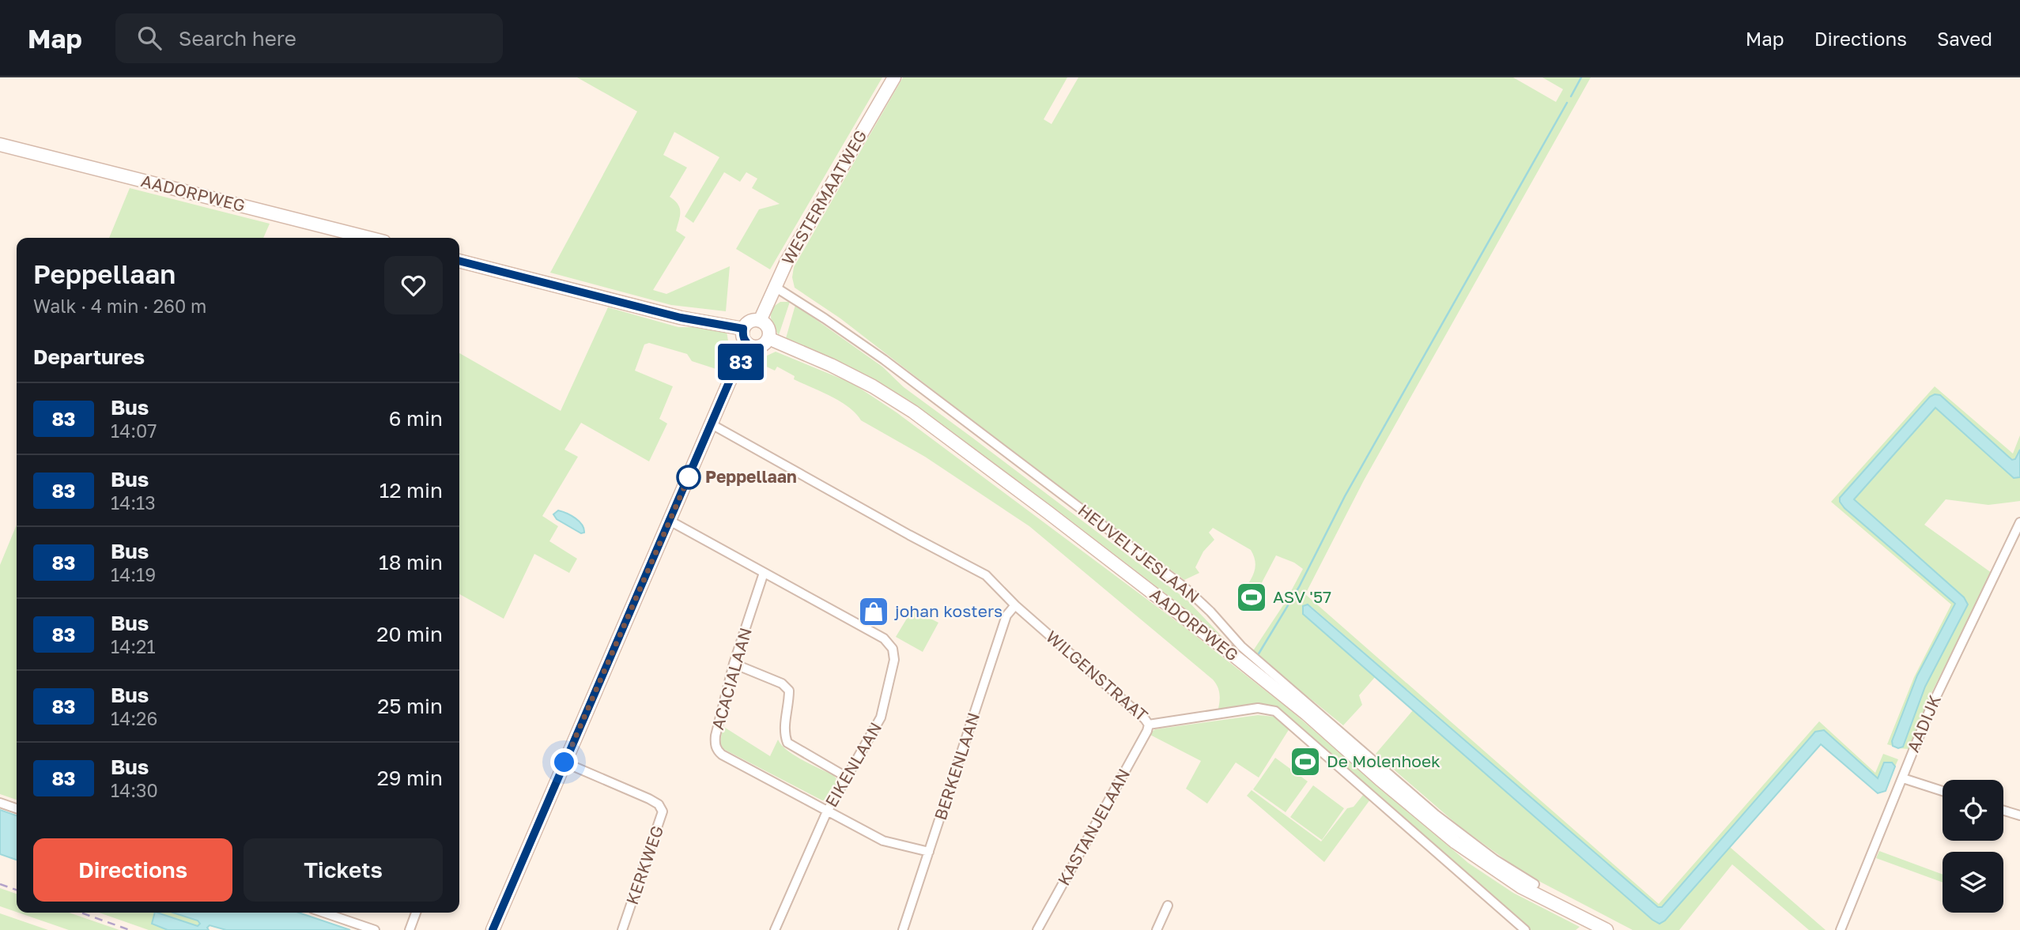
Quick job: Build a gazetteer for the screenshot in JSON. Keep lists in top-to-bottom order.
{
  "streets": {
    "main road": ["AADORPWEG", "WESTERMAATWEG"],
    "street": [
      "HEUVELTJESLAAN",
      "WILGENSTRAAT",
      "ACACIALAAN",
      "AADIJK",
      "EIKENLAAN",
      "BERKENLAAN",
      "KASTANJELAAN",
      "KERKWEG"
    ]
  },
  "crossings": [
    ["AADORPWEG", "WESTERMAATWEG"],
    ["WESTERMAATWEG", "HEUVELTJESLAAN"],
    ["WILGENSTRAAT", "BERKENLAAN"],
    ["WILGENSTRAAT", "KASTANJELAAN"],
    ["ACACIALAAN", "EIKENLAAN"],
    ["ACACIALAAN", "BERKENLAAN"]
  ],
  "places": {
    "other": ["Peppellaan"],
    "sports": ["ASV '57", "De Molenhoek"],
    "shop": ["johan kosters"]
  },
  "lines": ["bus line 83"],
  "page": {
    "header": "Map",
    "search": "Search here",
    "nav": ["Map", "Directions", "Saved"],
    "on_map": "83",
    "heading": [
      ["Peppellaan", "Walk · 4 min · 260 m"],
      "Departures"
    ],
    "list": [
      {
        "mark": "83",
        "name": "Bus",
        "note": "14:07",
        "value": "6 min"
      },
      {
        "mark": "83",
        "name": "Bus",
        "note": "14:13",
        "value": "12 min"
      },
      {
        "mark": "83",
        "name": "Bus",
        "note": "14:19",
        "value": "18 min"
      },
      {
        "mark": "83",
        "name": "Bus",
        "note": "14:21",
        "value": "20 min"
      },
      {
        "mark": "83",
        "name": "Bus",
        "note": "14:26",
        "value": "25 min"
      },
      {
        "mark": "83",
        "name": "Bus",
        "note": "14:30",
        "value": "29 min"
      }
    ],
    "buttons": ["Directions", "Tickets"]
  }
}
